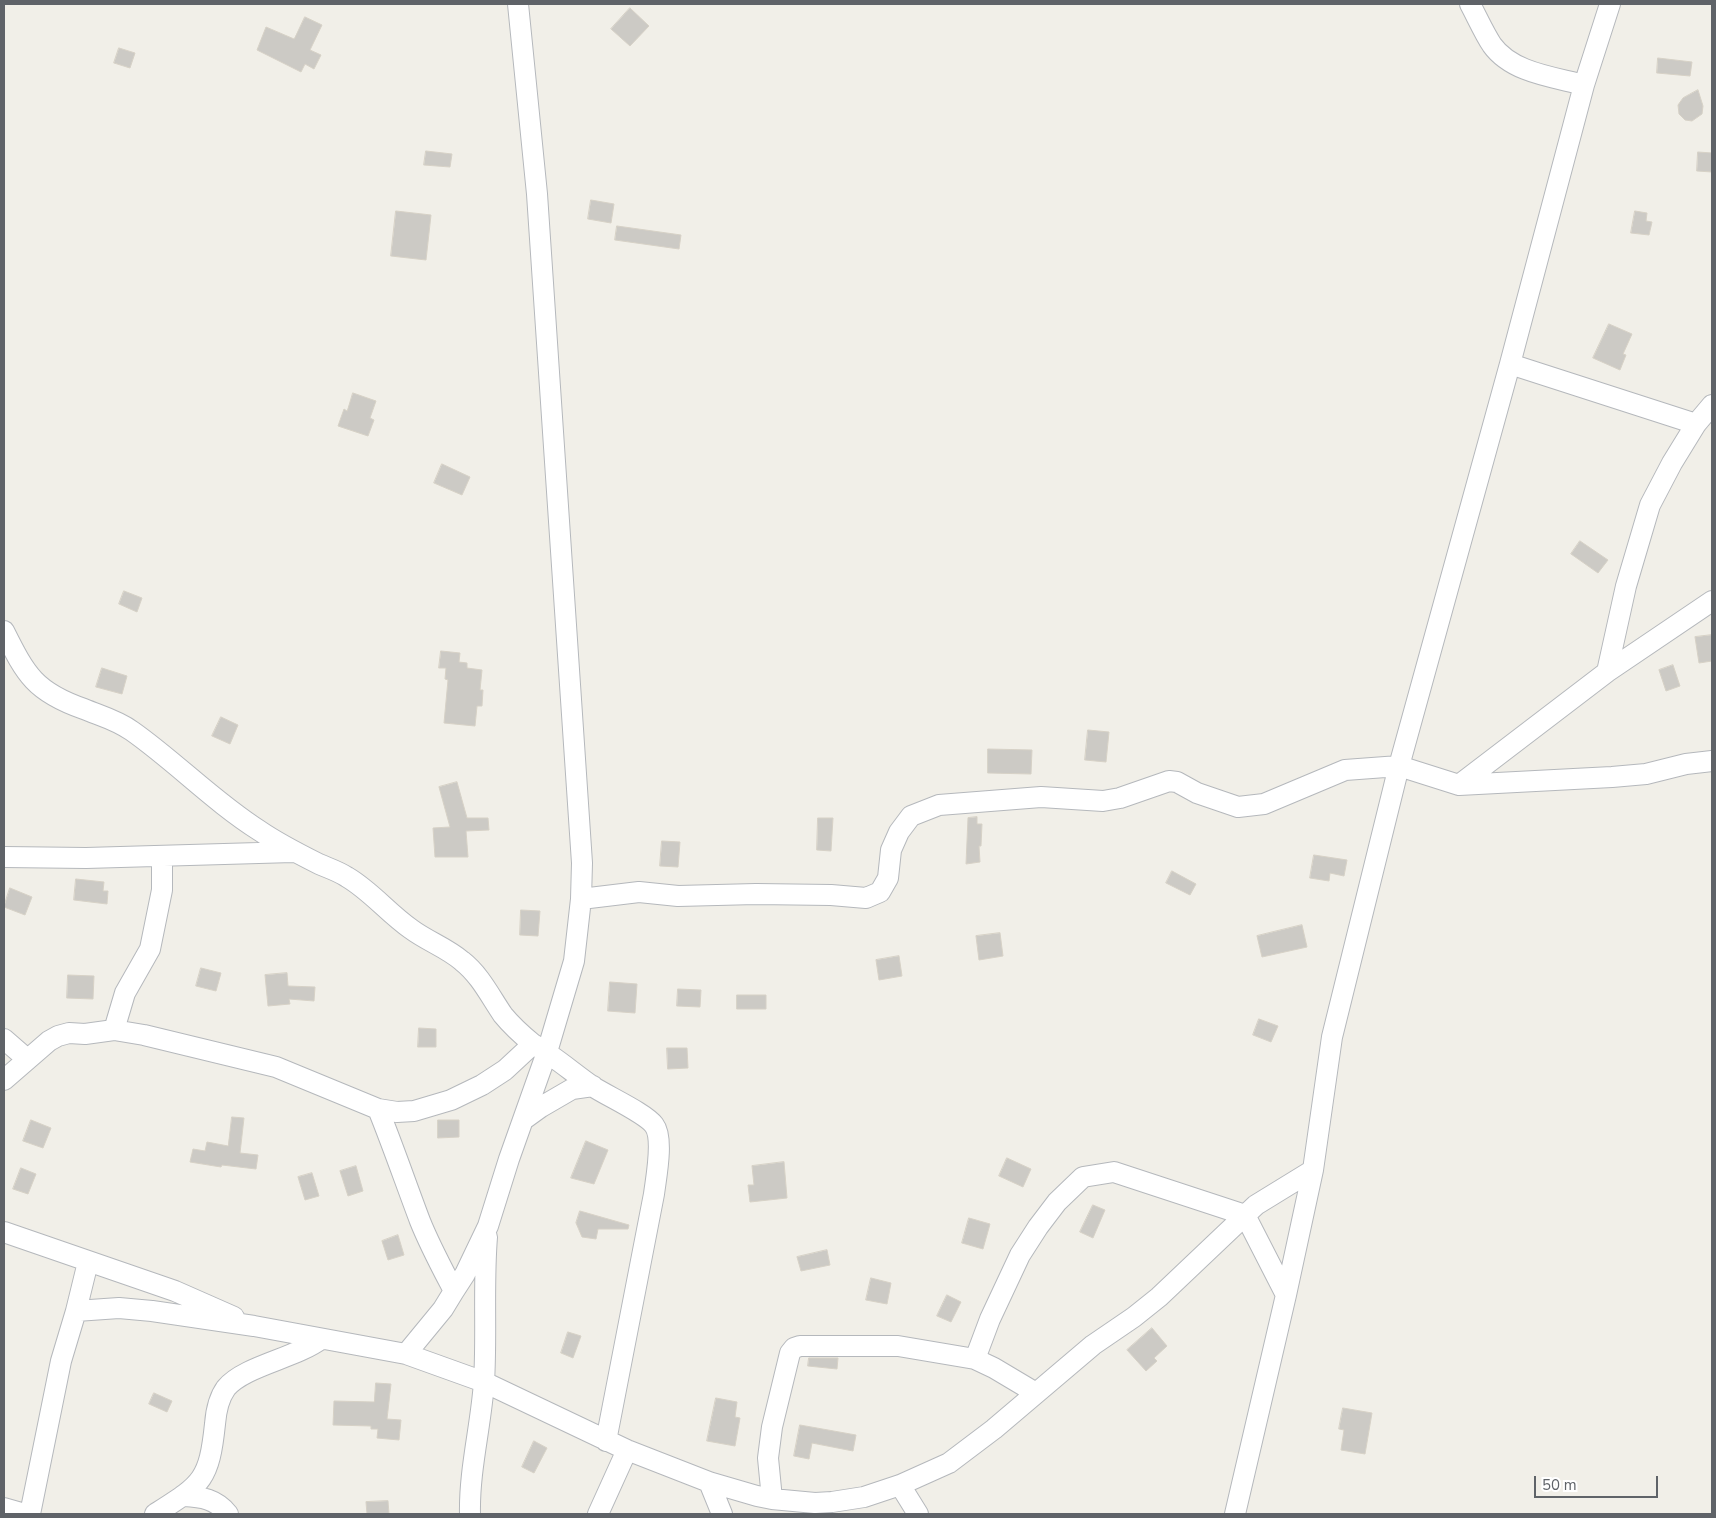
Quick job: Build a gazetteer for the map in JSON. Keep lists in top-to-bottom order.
{
  "scale_bar": "50 m"
}
